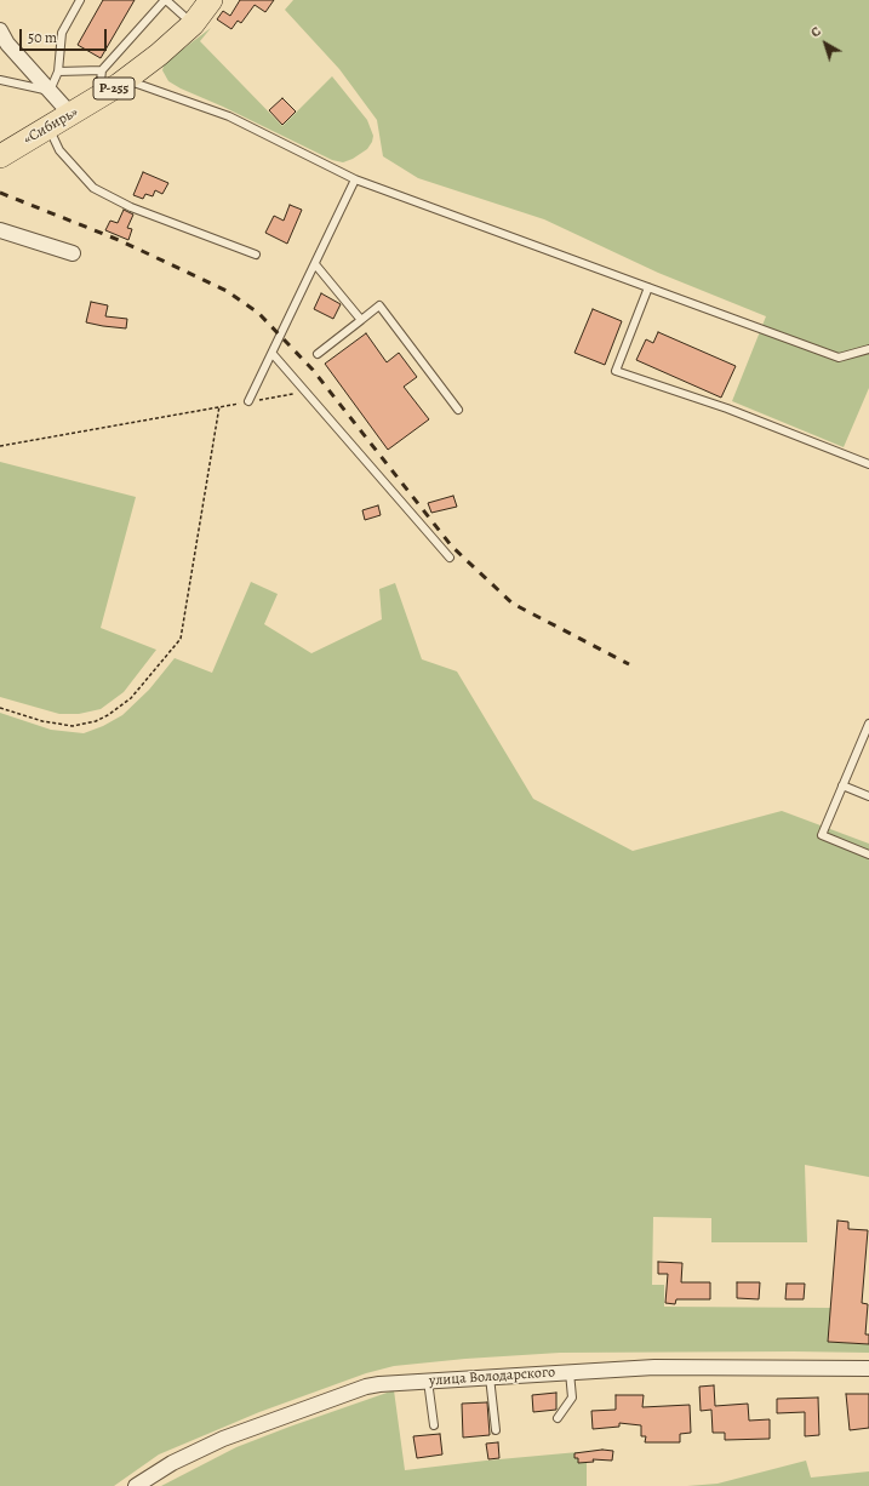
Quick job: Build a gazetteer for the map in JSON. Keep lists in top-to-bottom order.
{
  "streets": {
    "highway": ["Р-255", "«Сибирь»"],
    "street": ["улица Володарского"]
  },
  "scale_bar": "50 m",
  "north": "top left"
}
